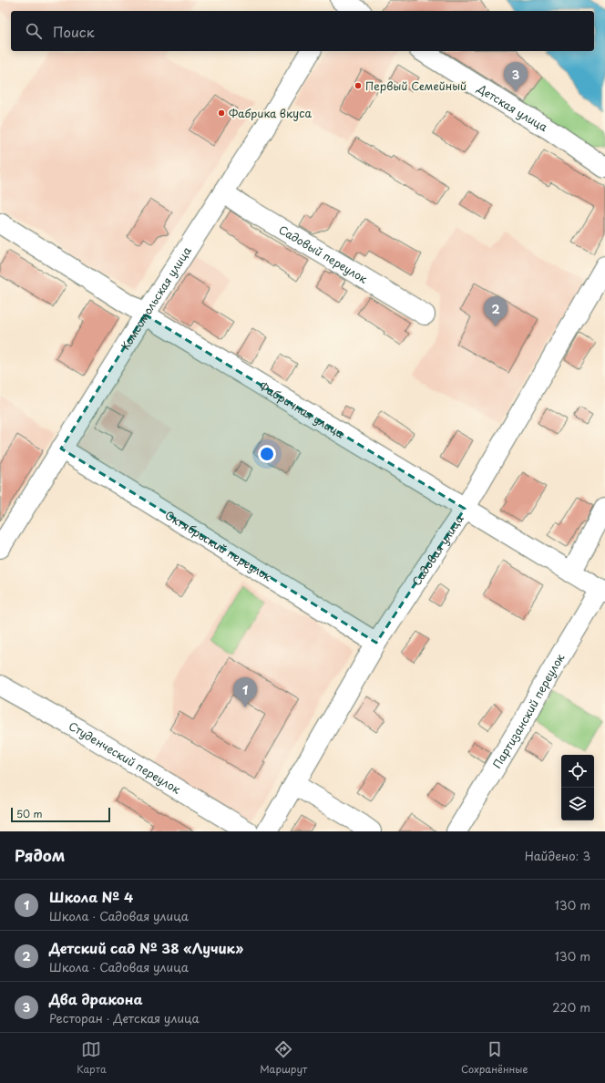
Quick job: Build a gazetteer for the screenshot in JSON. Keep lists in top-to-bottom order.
{
  "streets": {
    "street": [
      "Детская улица",
      "Садовый переулок",
      "Комсомольская улица",
      "Фабричная улица",
      "Октябрьский переулок",
      "Садовая улица",
      "Партизанский переулок",
      "Студенческий переулок"
    ]
  },
  "crossings": [
    ["Садовый переулок", "Комсомольская улица"],
    ["Комсомольская улица", "Фабричная улица"],
    ["Комсомольская улица", "Октябрьский переулок"],
    ["Фабричная улица", "Садовая улица"],
    ["Фабричная улица", "Партизанский переулок"],
    ["Октябрьский переулок", "Садовая улица"]
  ],
  "places": ["Первый Семейный", "Фабрика вкуса"],
  "scale_bar": "50 m",
  "page": {
    "search": "Поиск",
    "pins": ["3", "2", "1"],
    "scale": "50 m",
    "heading": ["Рядом", "Найдено: 3"],
    "list": [
      {
        "mark": "1",
        "name": "Школа № 4",
        "note": "Школа · Садовая улица",
        "value": "130 m"
      },
      {
        "mark": "2",
        "name": "Детский сад № 38 «Лучик»",
        "note": "Школа · Садовая улица",
        "value": "130 m"
      },
      {
        "mark": "3",
        "name": "Два дракона",
        "note": "Ресторан · Детская улица",
        "value": "220 m"
      }
    ],
    "nav": ["Карта", "Маршрут", "Сохранённые"]
  }
}
